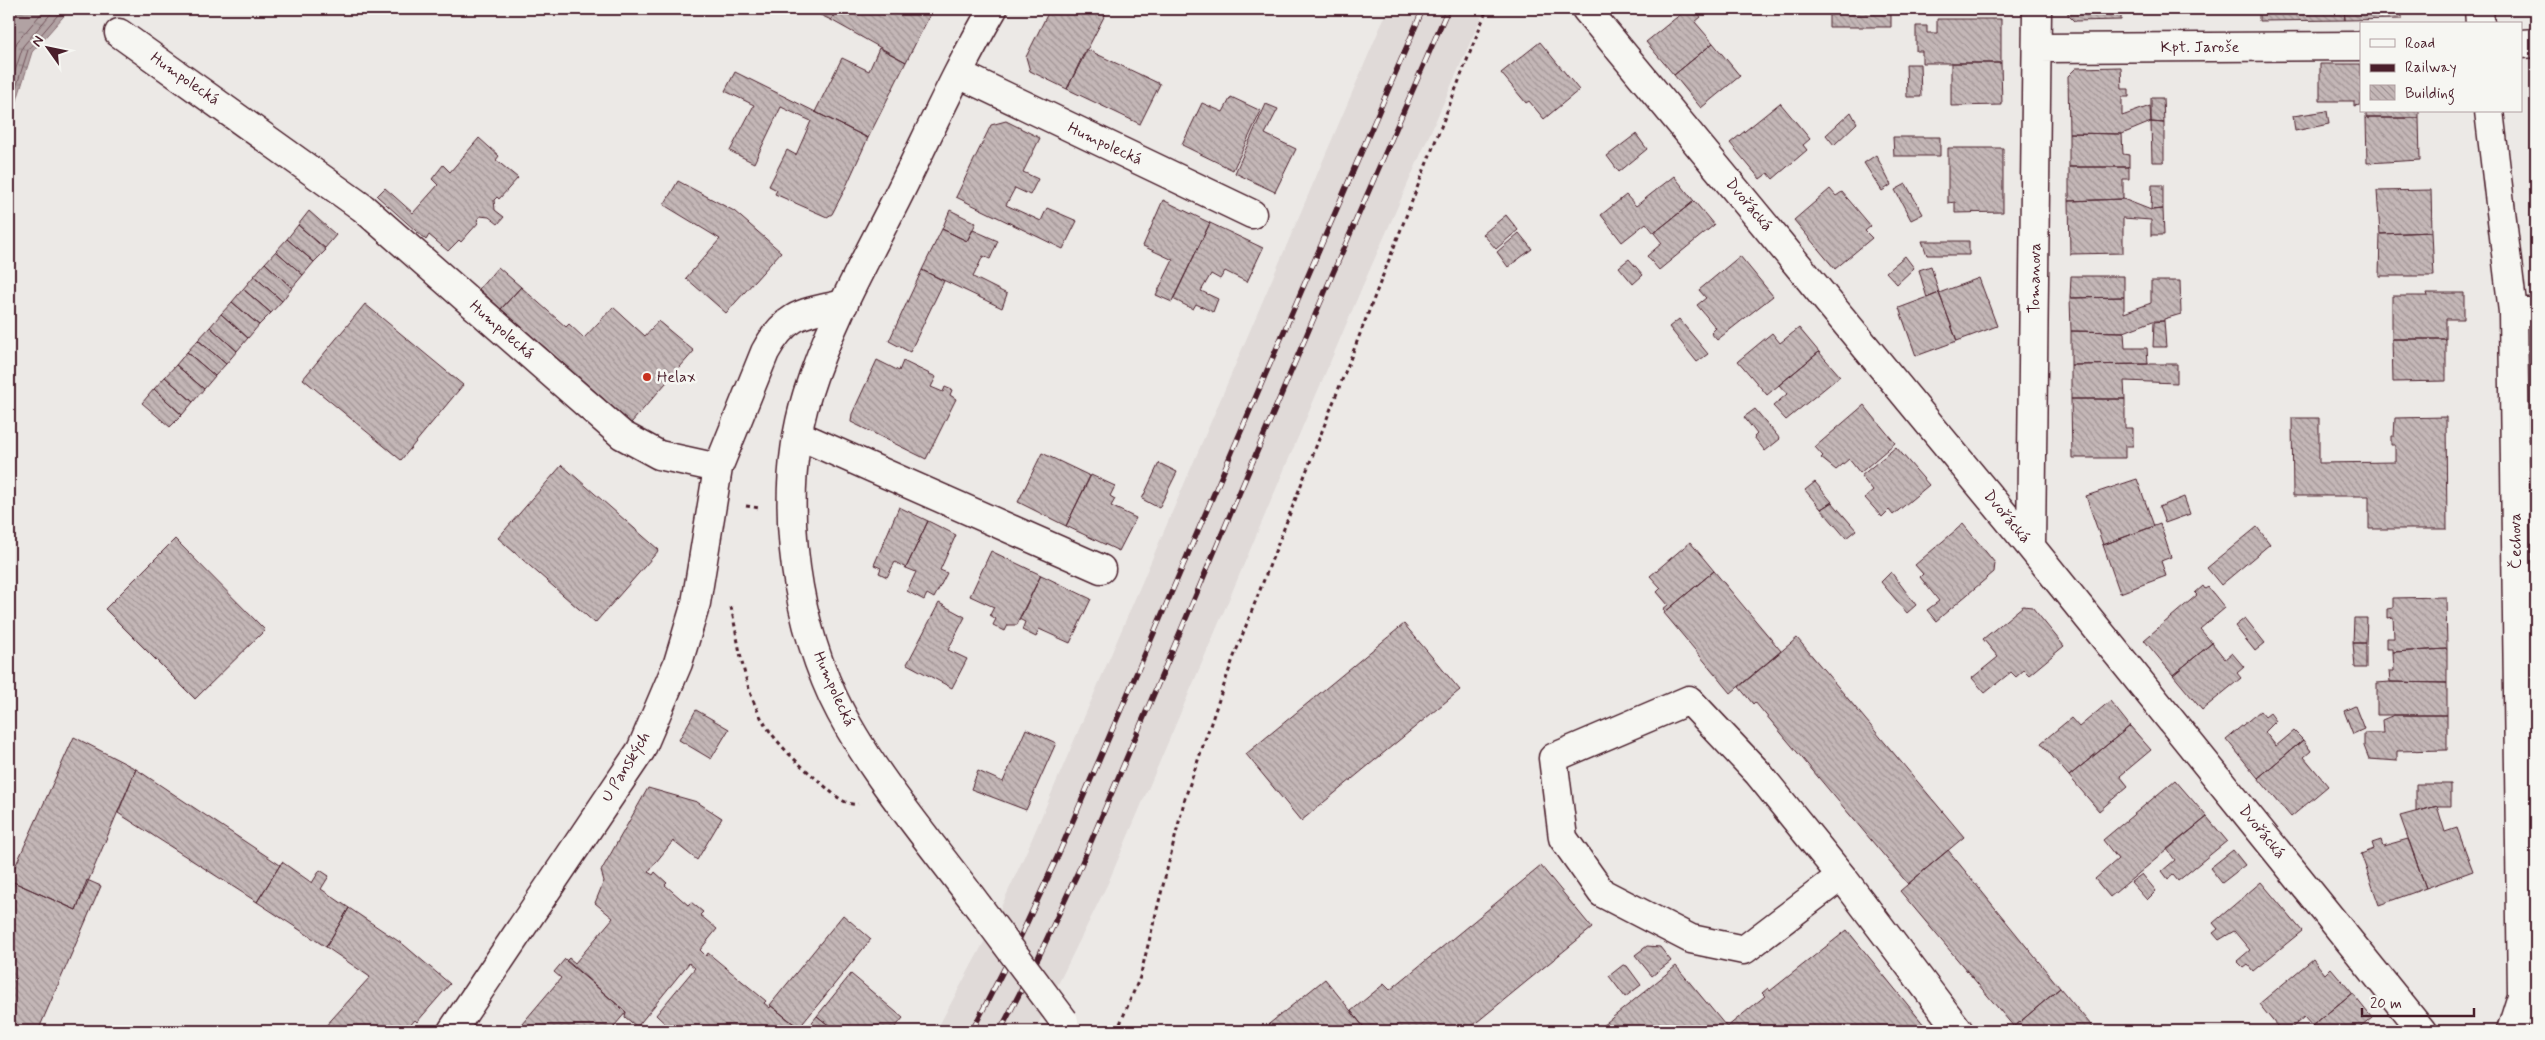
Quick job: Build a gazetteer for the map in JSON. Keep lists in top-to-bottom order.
{
  "streets": {
    "street": [
      "Kpt. Jaroše",
      "Humpolecká",
      "Dvořácká",
      "Tomanova",
      "Čechova",
      "U Panských"
    ]
  },
  "crossings": [
    ["Kpt. Jaroše", "Tomanova"],
    ["Humpolecká", "U Panských"],
    ["Dvořácká", "Tomanova"]
  ],
  "places": ["Helax"],
  "legend": ["Road", "Railway", "Building"],
  "scale_bar": "20 m",
  "north": "top left"
}
